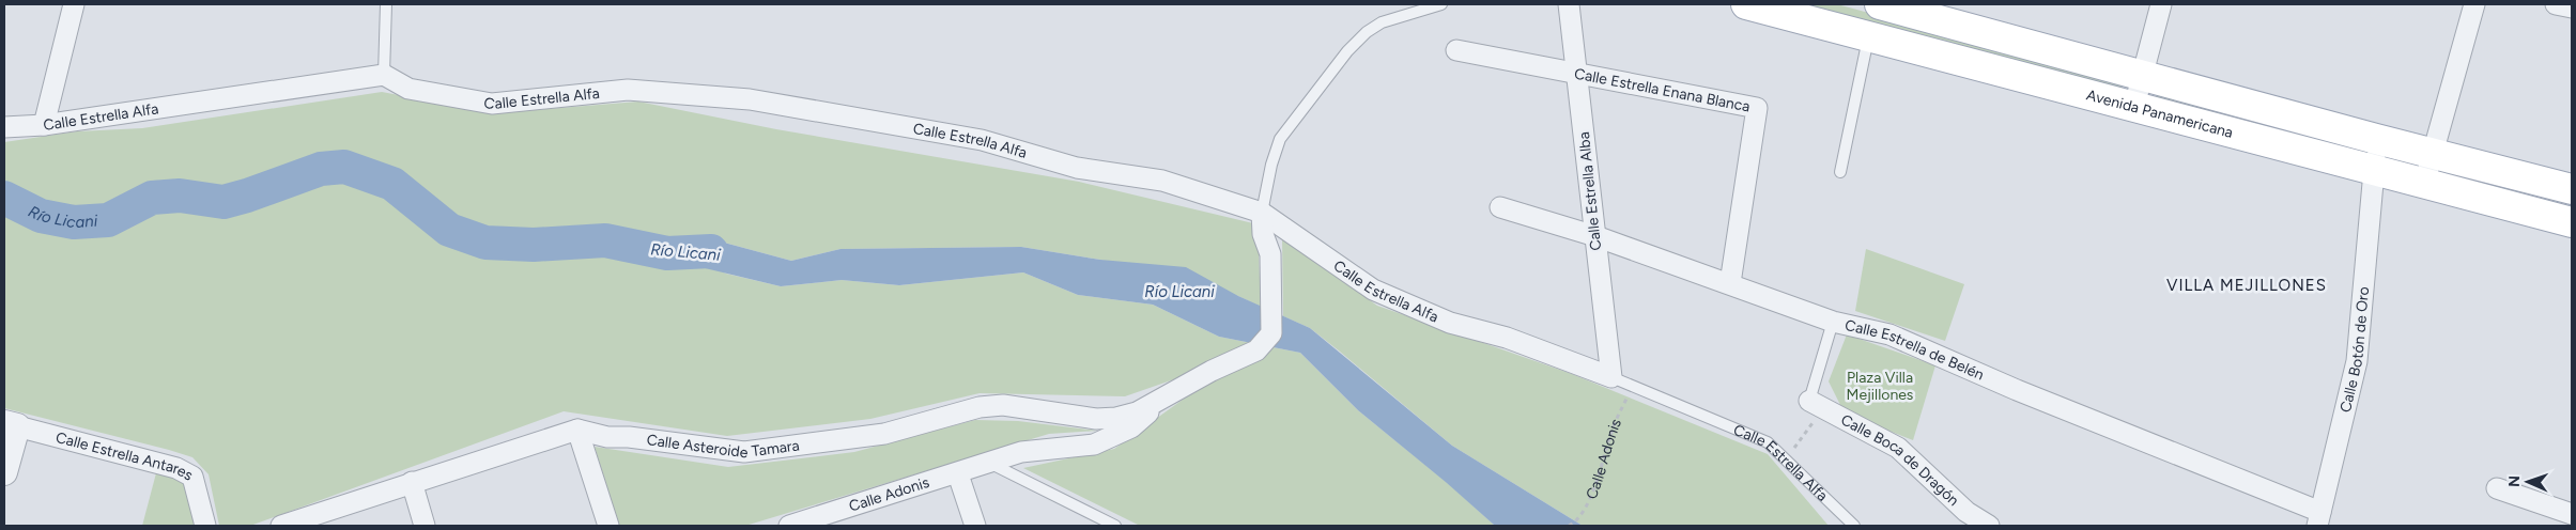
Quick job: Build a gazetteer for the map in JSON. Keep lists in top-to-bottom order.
{
  "streets": {
    "main road": ["Avenida Panamericana"],
    "street": [
      "Calle Estrella Enana Blanca",
      "Calle Estrella Alfa",
      "Calle Estrella Alba",
      "Calle Estrella de Belén",
      "Calle Botón de Oro",
      "Calle Asteroide Tamara",
      "Calle Estrella Antares",
      "Calle Adonis",
      "Calle Boca de Dragón"
    ]
  },
  "crossings": [
    ["Calle Estrella Enana Blanca", "Calle Estrella Alba"],
    ["Calle Estrella Enana Blanca", "Calle Estrella de Belén"],
    ["Calle Estrella Alfa", "Calle Estrella Alba"],
    ["Calle Estrella Alfa", "Calle Adonis"],
    ["Avenida Panamericana", "Calle Botón de Oro"],
    ["Calle Estrella Alba", "Calle Estrella de Belén"],
    ["Calle Estrella de Belén", "Calle Botón de Oro"],
    ["Calle Asteroide Tamara", "Calle Adonis"]
  ],
  "districts": ["VILLA MEJILLONES"],
  "water": ["Río Licani"],
  "parks": ["Plaza Villa Mejillones"],
  "north": "left"
}
